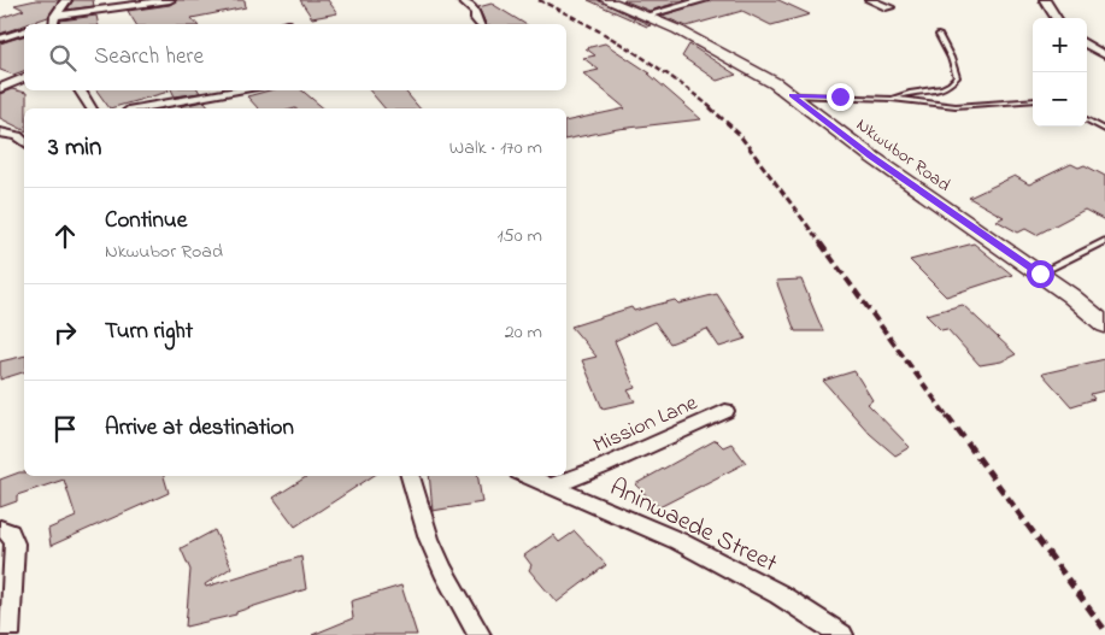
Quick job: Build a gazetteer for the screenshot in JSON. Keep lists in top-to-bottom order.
{
  "streets": {
    "street": ["Nkwubor Road", "Mission Lane", "Aninwaede Street"]
  },
  "crossings": [
    ["Mission Lane", "Aninwaede Street"]
  ],
  "page": {
    "map_buttons": ["+", "−"],
    "search": "Search here",
    "heading": ["3 min", "Walk · 170 m"],
    "list": [
      ["Continue", "Nkwubor Road", "150 m"],
      ["Turn right", "20 m"],
      "Arrive at destination"
    ]
  }
}
